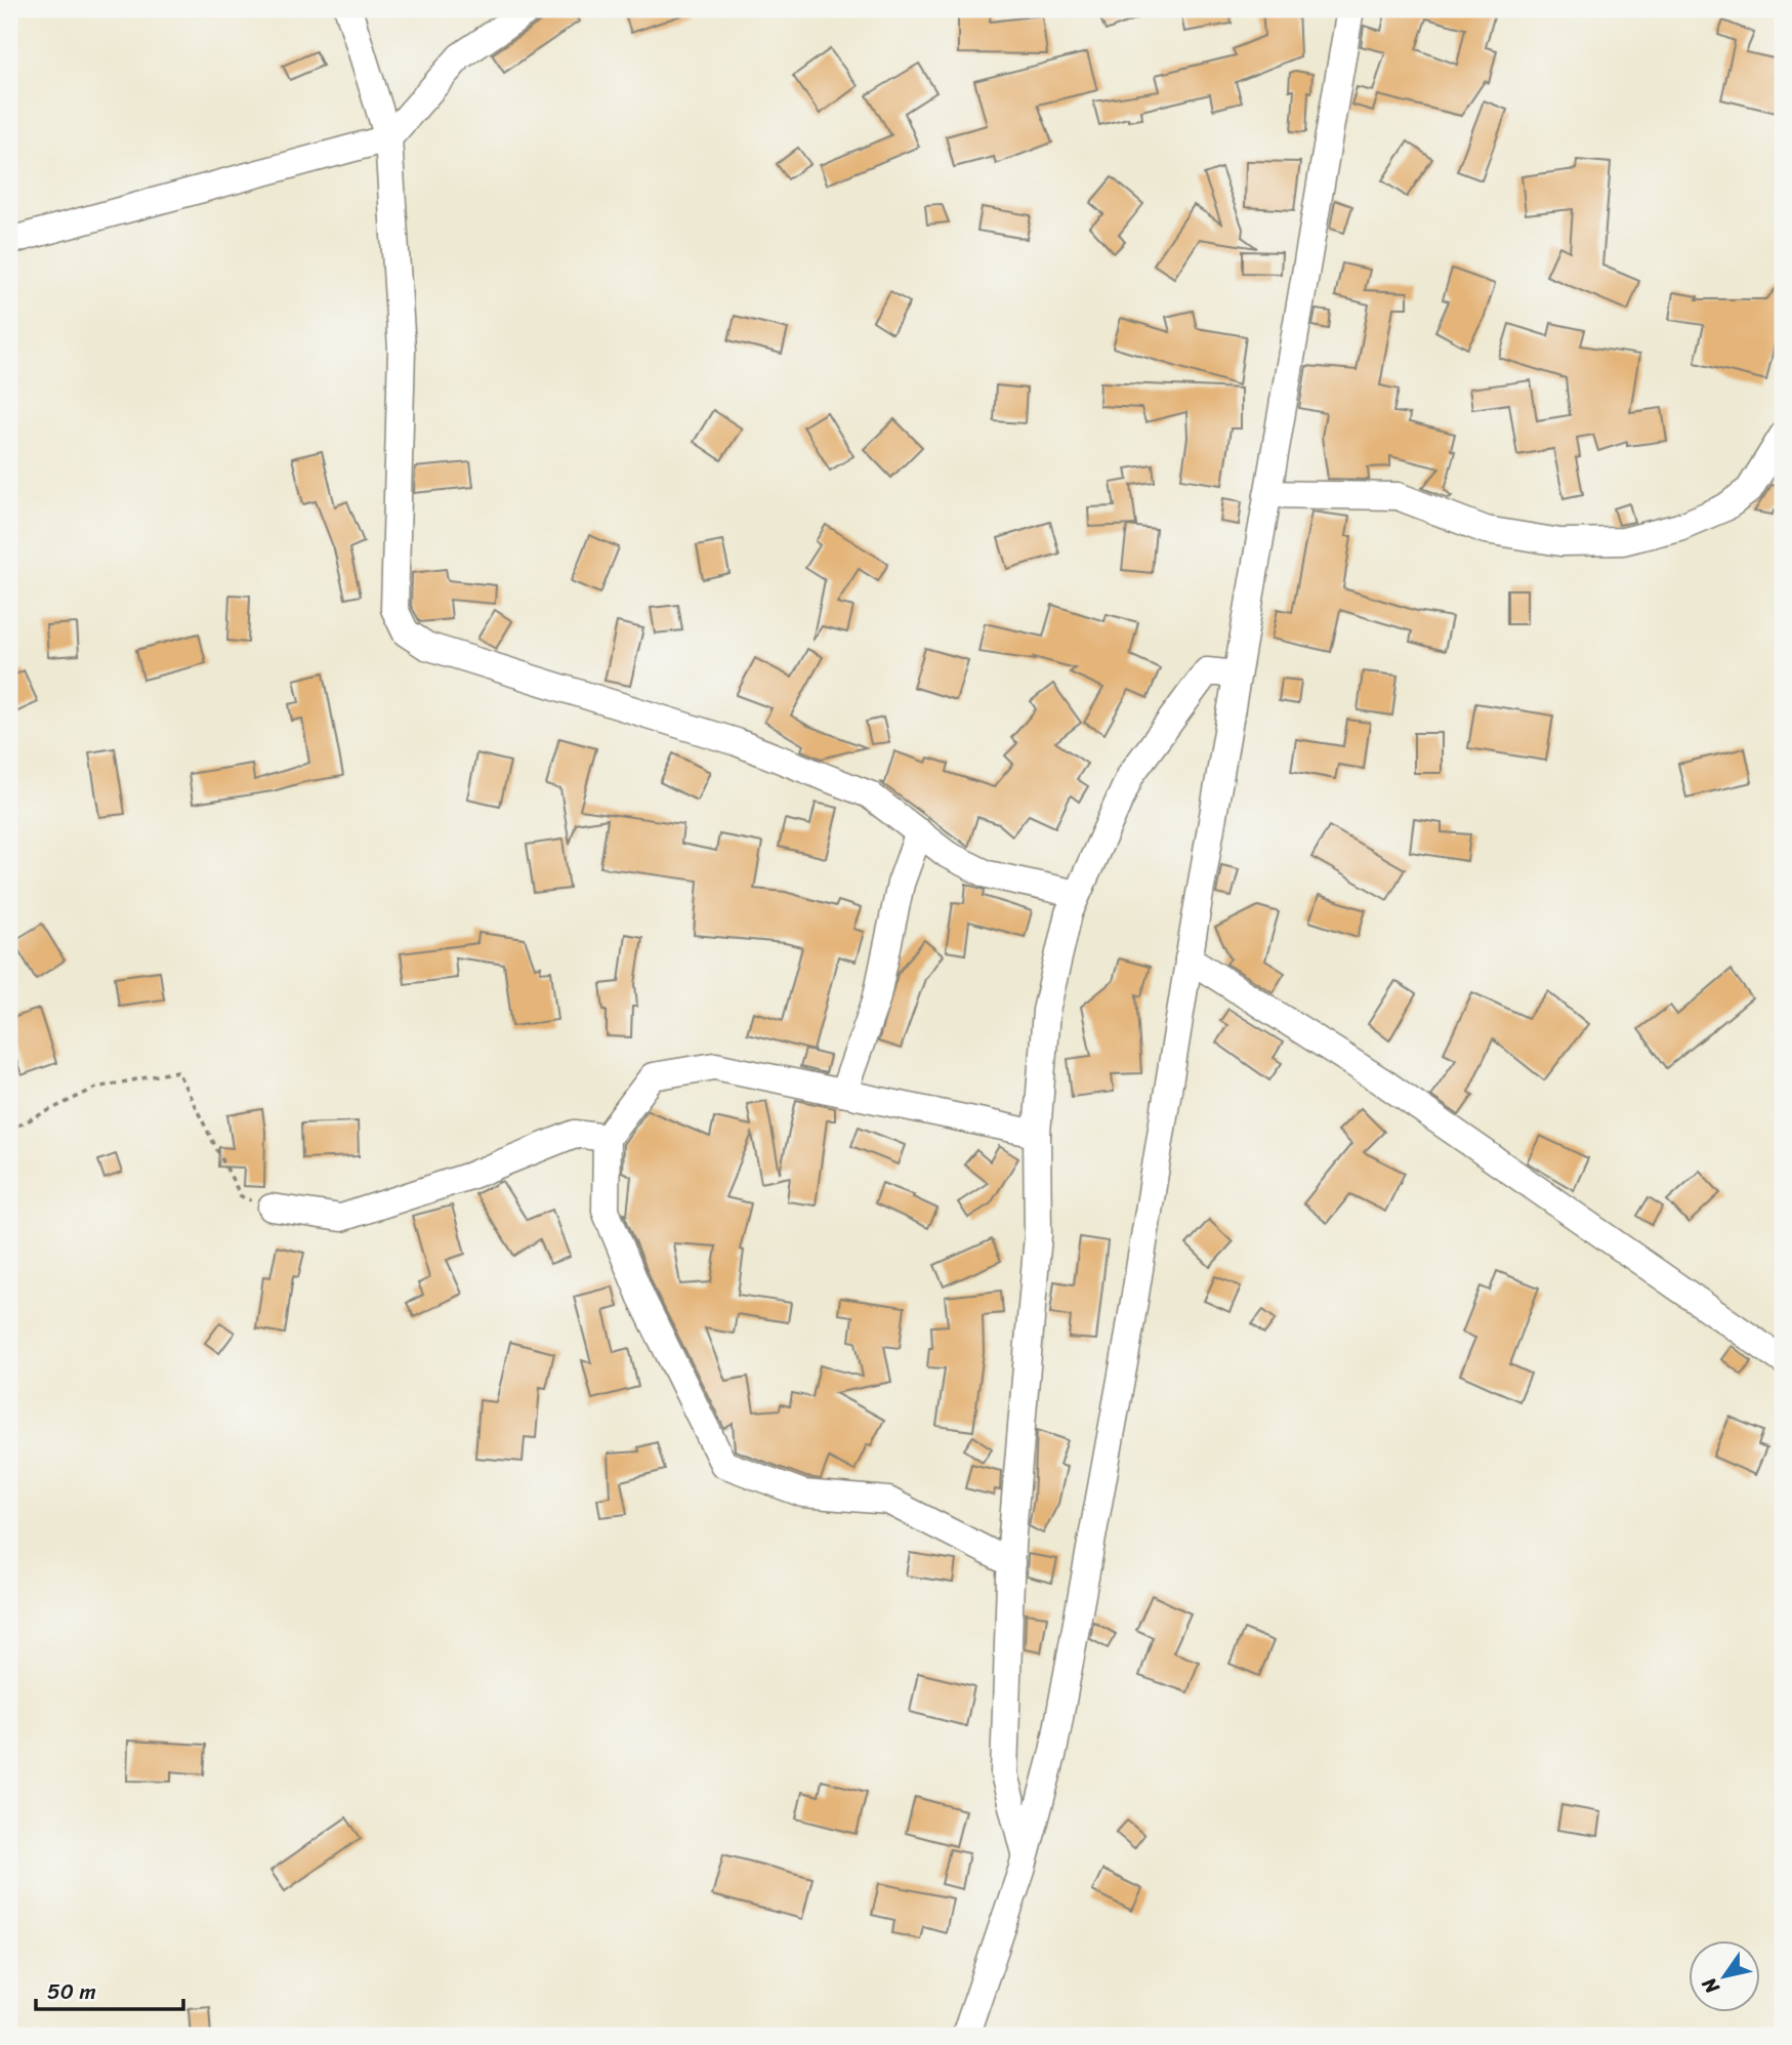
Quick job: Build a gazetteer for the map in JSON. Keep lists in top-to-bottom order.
{
  "scale_bar": "50 m",
  "north": "bottom left"
}
